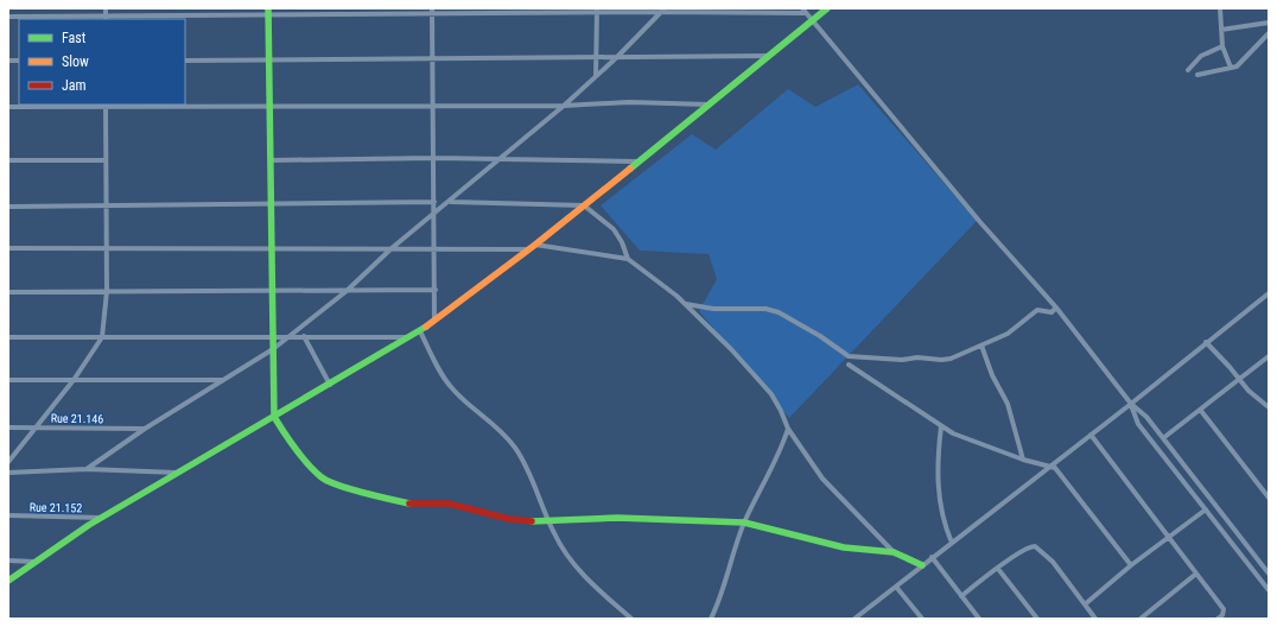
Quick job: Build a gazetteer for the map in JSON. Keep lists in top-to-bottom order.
{
  "streets": {
    "street": ["Rue 21.146", "Rue 21.152"]
  },
  "legend": ["Fast", "Slow", "Jam"]
}
